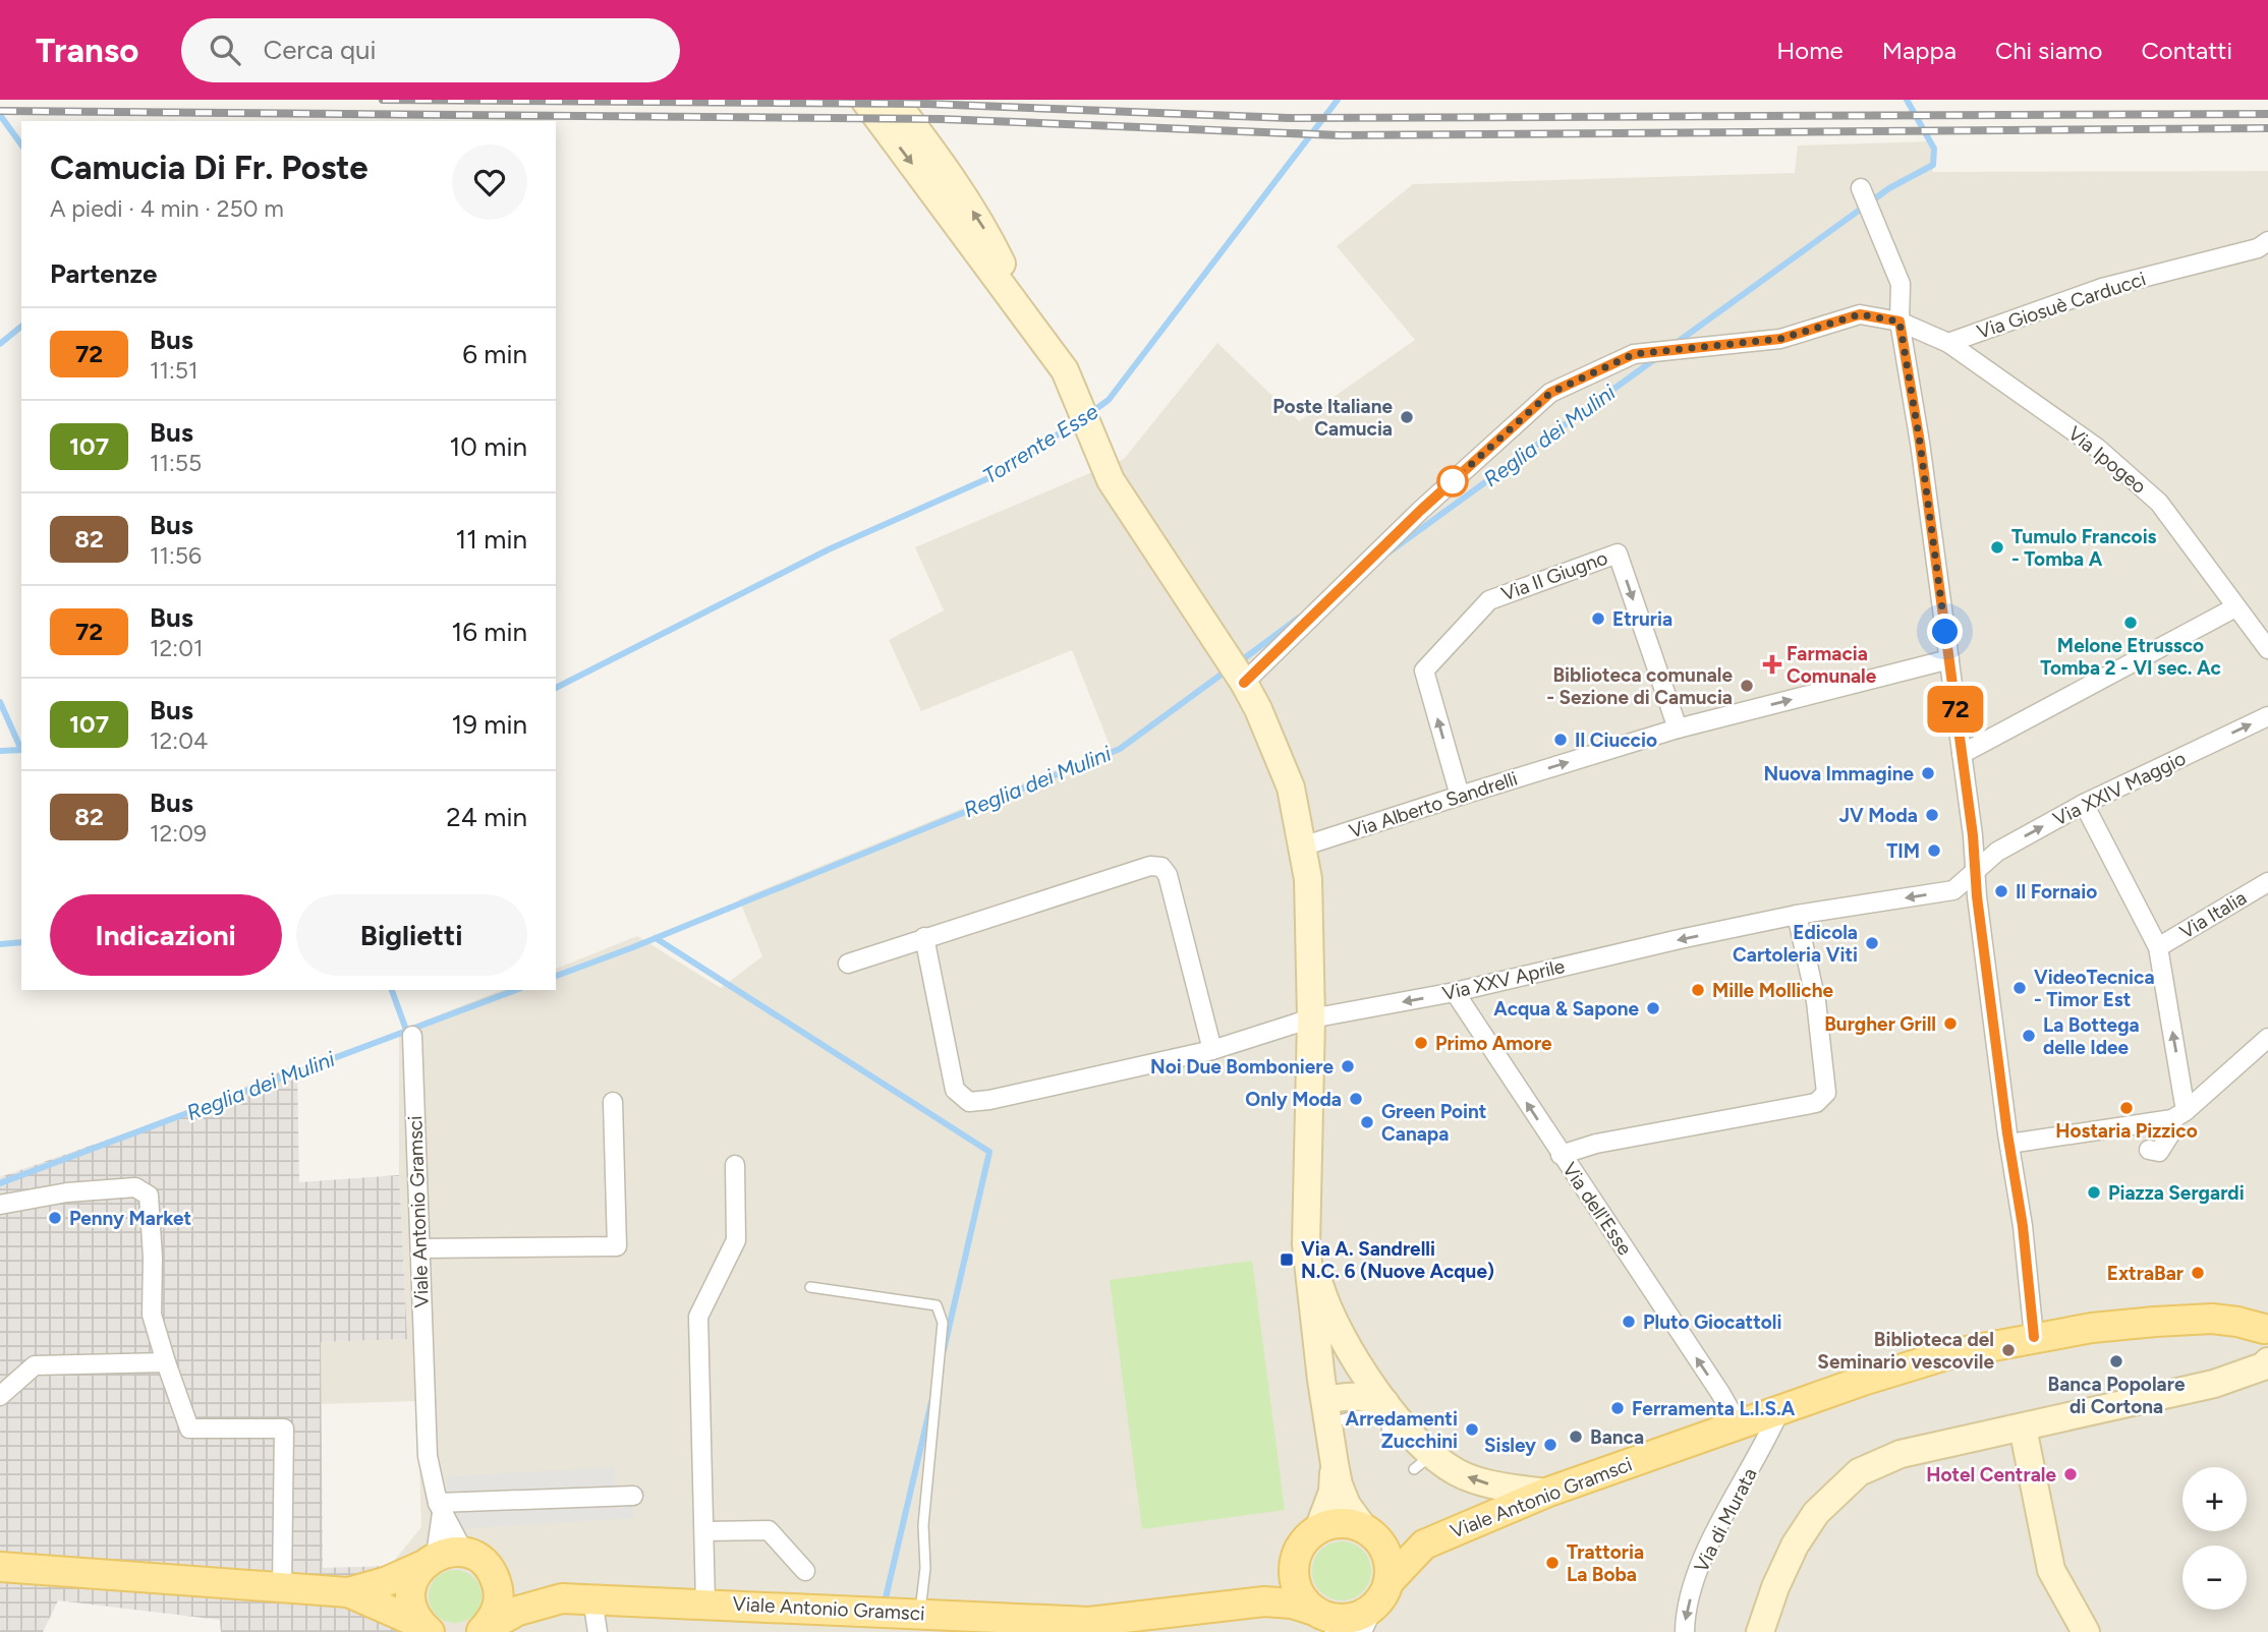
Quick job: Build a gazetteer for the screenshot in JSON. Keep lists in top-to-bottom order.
{
  "streets": {
    "main road": ["Viale Antonio Gramsci"],
    "street": [
      "Via Giosuè Carducci",
      "Via Ipogeo",
      "Via II Giugno",
      "Via XXIV Maggio",
      "Via Alberto Sandrelli",
      "Via Italia",
      "Via XXV Aprile",
      "Via dell'Esse",
      "Via di Murata"
    ]
  },
  "crossings": [
    ["Via Giosuè Carducci", "Via Ipogeo"],
    ["Via II Giugno", "Via Alberto Sandrelli"],
    ["Via XXIV Maggio", "Via XXV Aprile"],
    ["Via XXV Aprile", "Via dell'Esse"],
    ["Via dell'Esse", "Viale Antonio Gramsci"],
    ["Viale Antonio Gramsci", "Via di Murata"]
  ],
  "one_way": [
    "Via Alberto Sandrelli",
    "Via XXV Aprile",
    "Via dell'Esse",
    "Via di Murata"
  ],
  "water": ["Reglia dei Mulini", "Torrente Esse"],
  "places": {
    "other": [
      "Poste Italiane Camucia",
      "Tumulo Francois - Tomba A",
      "Etruria",
      "Melone Etrussco Tomba 2 - VI sec. Ac",
      "Biblioteca comunale - Sezione di Camucia",
      "Il Ciuccio",
      "Nuova Immagine",
      "JV Moda",
      "TIM",
      "Il Fornaio",
      "Edicola Cartoleria Viti",
      "VideoTecnica - Timor Est",
      "Mille Molliche",
      "Acqua & Sapone",
      "Burgher Grill",
      "La Bottega delle Idee",
      "Primo Amore",
      "Noi Due Bomboniere",
      "Only Moda",
      "Hostaria Pizzico",
      "Green Point Canapa",
      "Piazza Sergardi",
      "Penny Market",
      "ExtraBar",
      "Pluto Giocattoli",
      "Biblioteca del Seminario vescovile",
      "Banca Popolare di Cortona",
      "Ferramenta L.I.S.A",
      "Arredamenti Zucchini",
      "Banca",
      "Sisley",
      "Hotel Centrale",
      "Trattoria La Boba"
    ],
    "health": ["Farmacia Comunale"],
    "transit": ["Via A. Sandrelli N.C. 6 (Nuove Acque)"]
  },
  "lines": ["bus line 72"],
  "page": {
    "header": "Transo",
    "search": "Cerca qui",
    "nav": [
      "Home",
      "Mappa",
      "Chi siamo",
      "Contatti"
    ],
    "on_map": "72",
    "heading": [
      ["Camucia Di Fr. Poste", "A piedi · 4 min · 250 m"],
      "Partenze"
    ],
    "list": [
      {
        "mark": "72",
        "name": "Bus",
        "note": "11:51",
        "value": "6 min"
      },
      {
        "mark": "107",
        "name": "Bus",
        "note": "11:55",
        "value": "10 min"
      },
      {
        "mark": "82",
        "name": "Bus",
        "note": "11:56",
        "value": "11 min"
      },
      {
        "mark": "72",
        "name": "Bus",
        "note": "12:01",
        "value": "16 min"
      },
      {
        "mark": "107",
        "name": "Bus",
        "note": "12:04",
        "value": "19 min"
      },
      {
        "mark": "82",
        "name": "Bus",
        "note": "12:09",
        "value": "24 min"
      }
    ],
    "buttons": ["Indicazioni", "Biglietti"],
    "map_buttons": ["+", "−"]
  }
}
